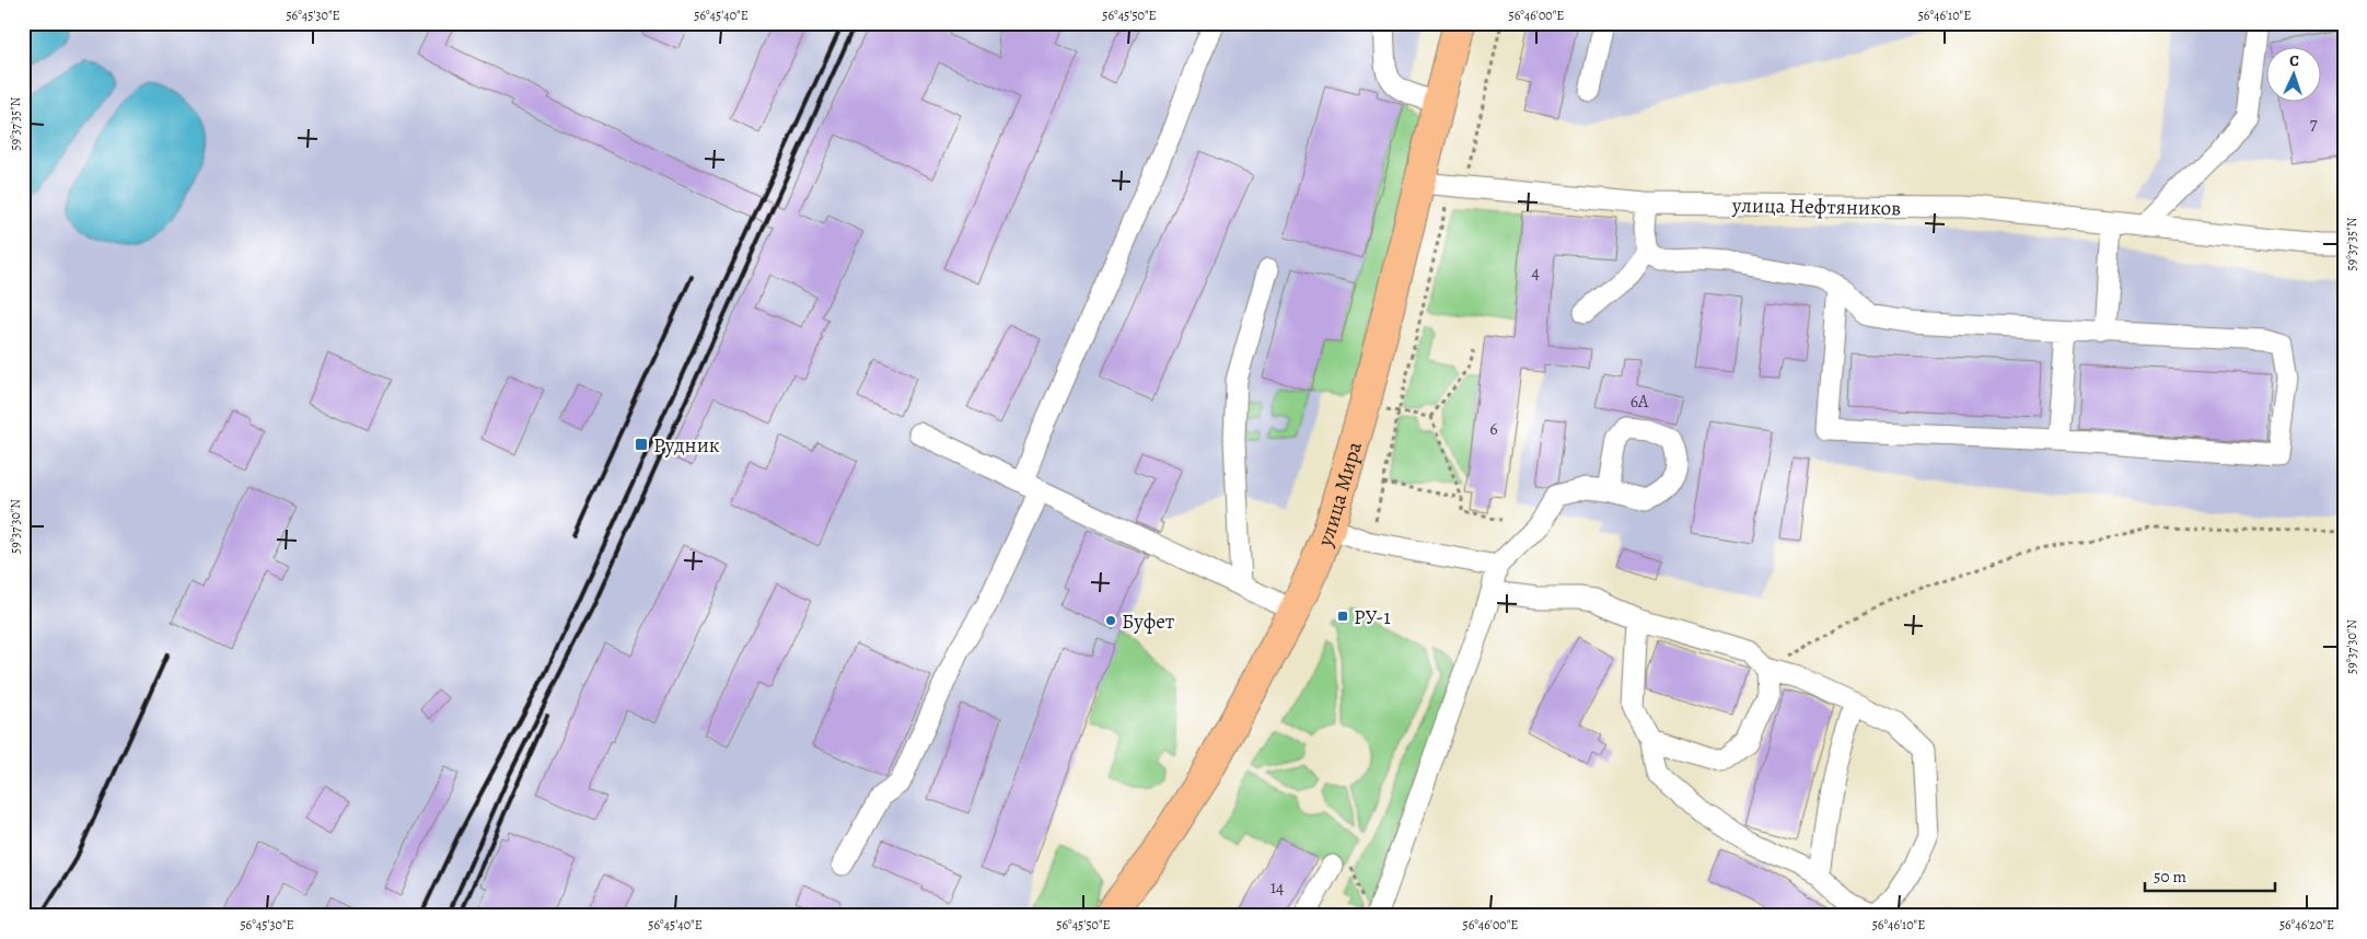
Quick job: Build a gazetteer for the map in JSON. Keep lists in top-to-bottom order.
{
  "streets": {
    "highway": ["улица Мира"],
    "street": ["улица Нефтяников"]
  },
  "crossings": [
    ["улица Нефтяников", "улица Мира"]
  ],
  "places": {
    "transit": ["Рудник", "РУ-1"],
    "other": ["Буфет"]
  },
  "house_numbers": [
    "7",
    "4",
    "6А",
    "6",
    "14"
  ],
  "scale_bar": "50 m",
  "north": "top",
  "coordinates": [
    "56°45'30\"E",
    "56°45'40\"E",
    "56°45'50\"E",
    "56°46'00\"E",
    "56°46'10\"E",
    "59°37'35\"N",
    "59°37'30\"N",
    "56°46'20\"E"
  ]
}
